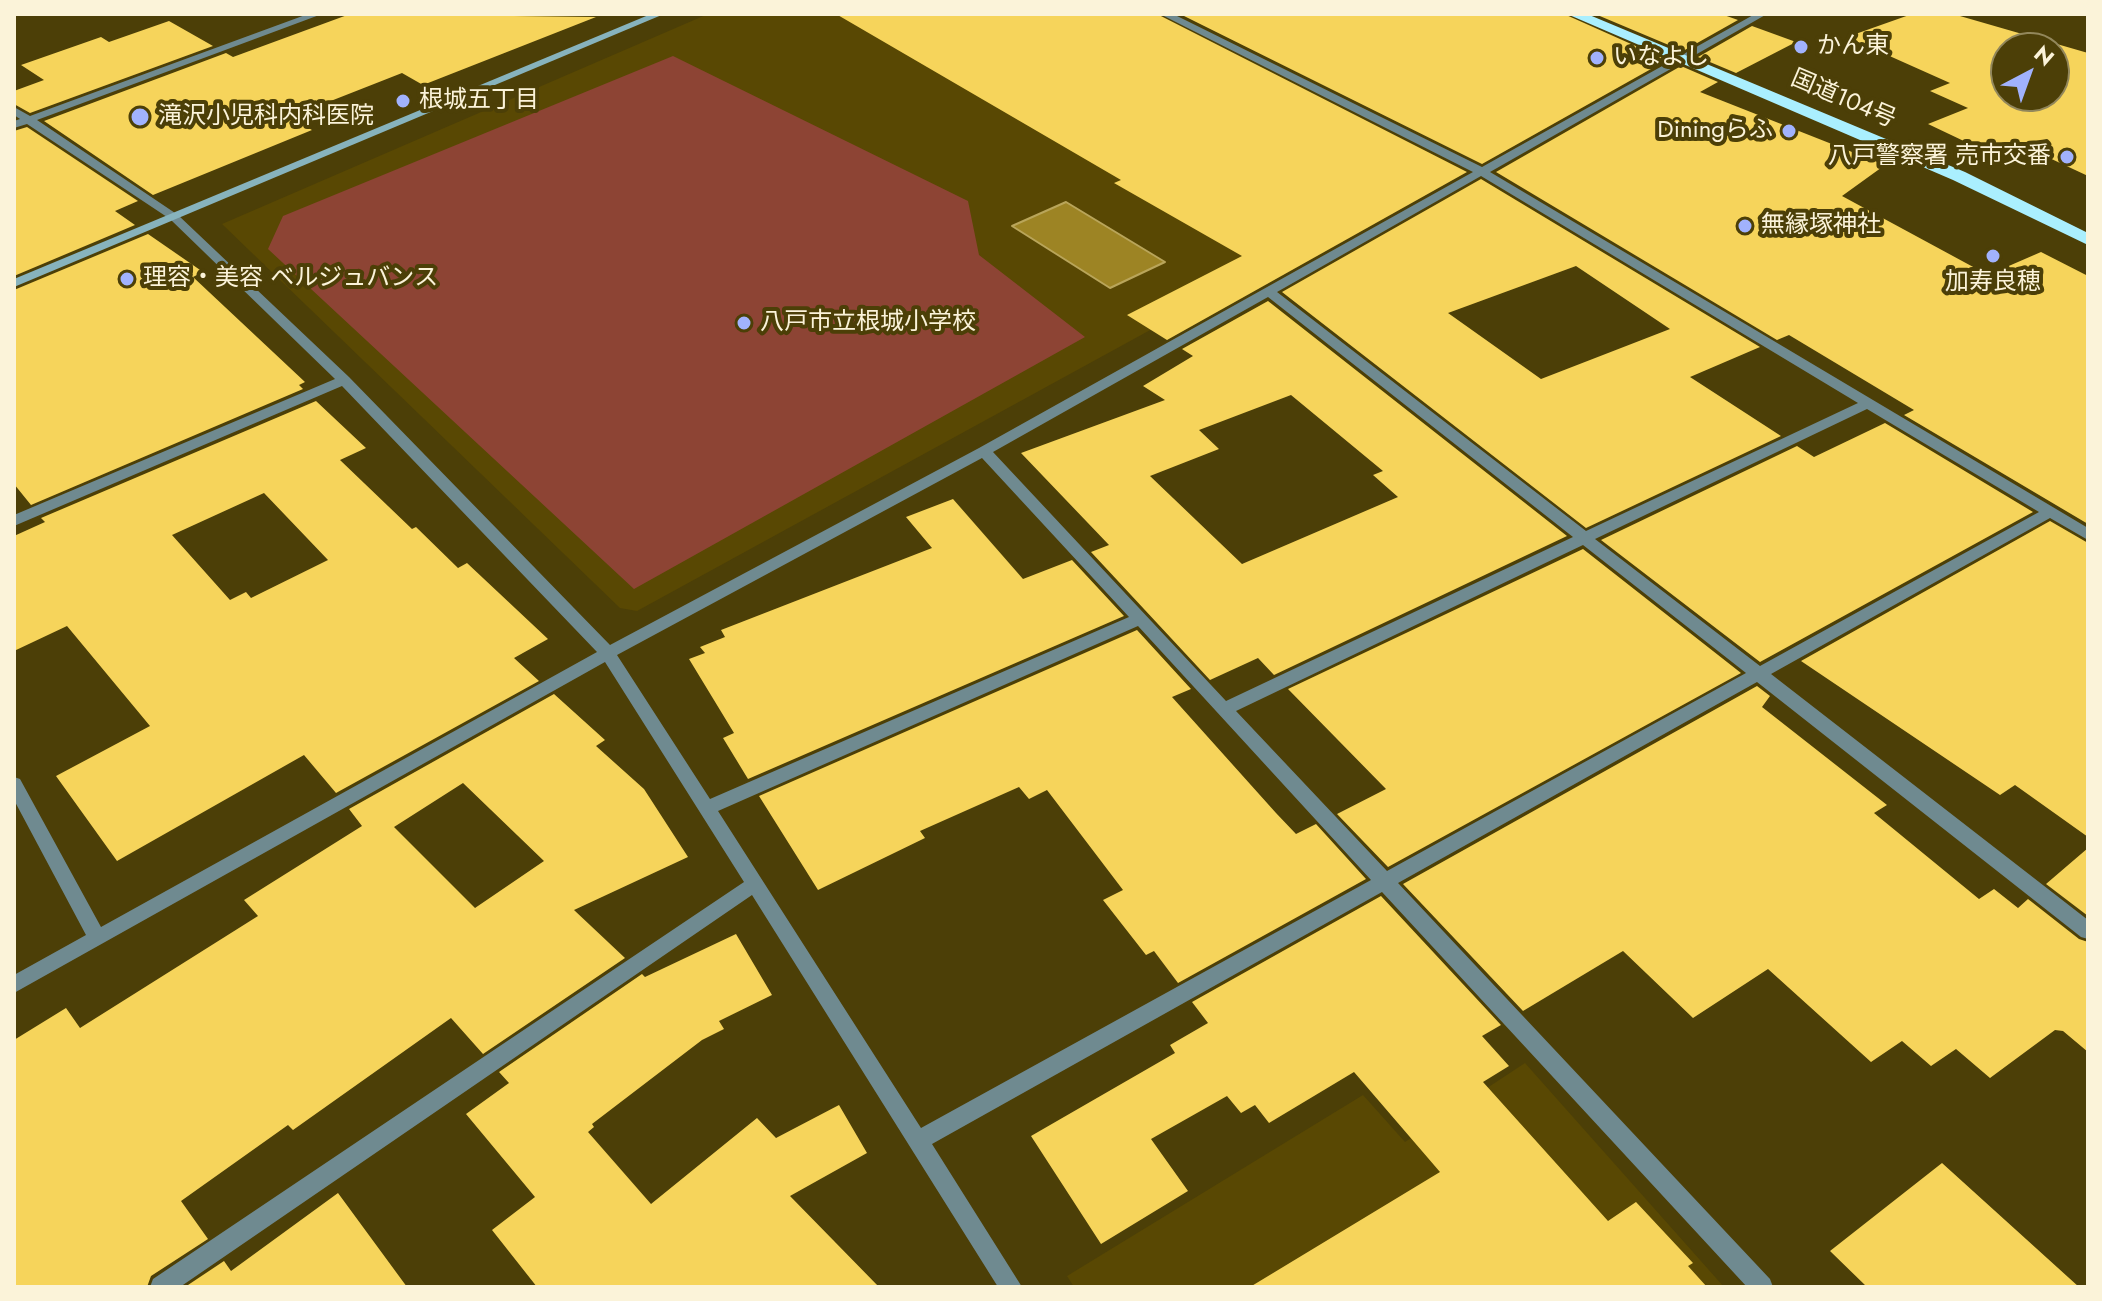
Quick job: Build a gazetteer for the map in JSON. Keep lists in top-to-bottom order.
{
  "streets": {
    "highway": ["国道104号"]
  },
  "places": [
    "かん東",
    "いなよし",
    "根城五丁目",
    "滝沢小児科内科医院",
    "Diningらふ",
    "八戸警察署 売市交番",
    "無縁塚神社",
    "加寿良穂",
    "理容・美容 ベルジュバンス",
    "八戸市立根城小学校"
  ],
  "north": "top right"
}
